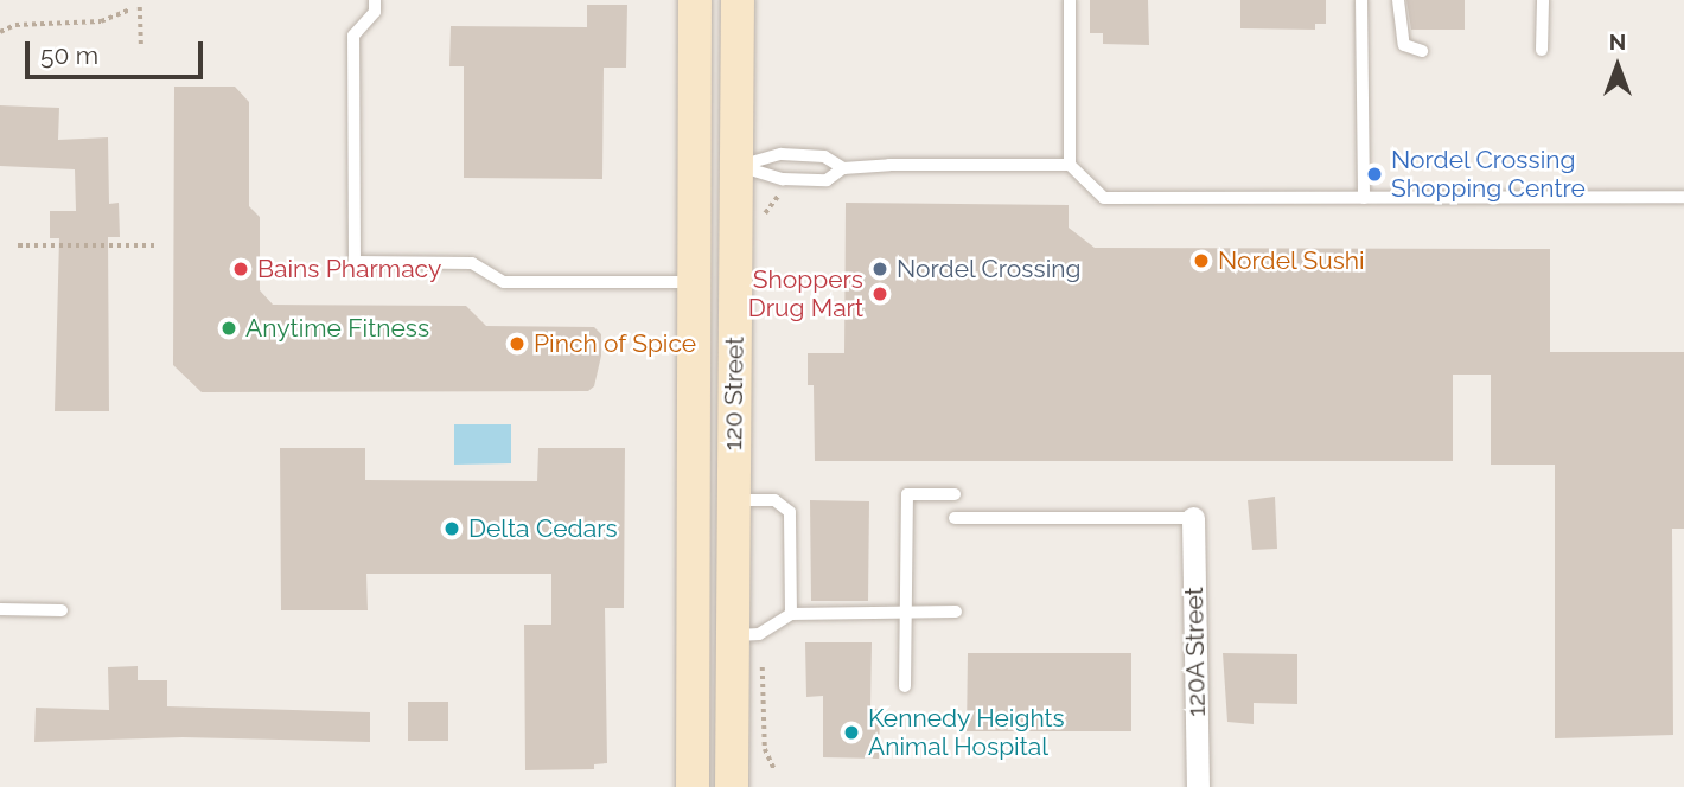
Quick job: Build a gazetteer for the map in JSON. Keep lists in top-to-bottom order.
{
  "streets": {
    "main road": ["120 Street"],
    "street": ["120A Street"]
  },
  "places": [
    "Nordel Crossing Shopping Centre",
    "Nordel Sushi",
    "Bains Pharmacy",
    "Nordel Crossing",
    "Shoppers Drug Mart",
    "Anytime Fitness",
    "Pinch of Spice",
    "Delta Cedars",
    "Kennedy Heights Animal Hospital"
  ],
  "scale_bar": "50 m",
  "north": "top"
}
